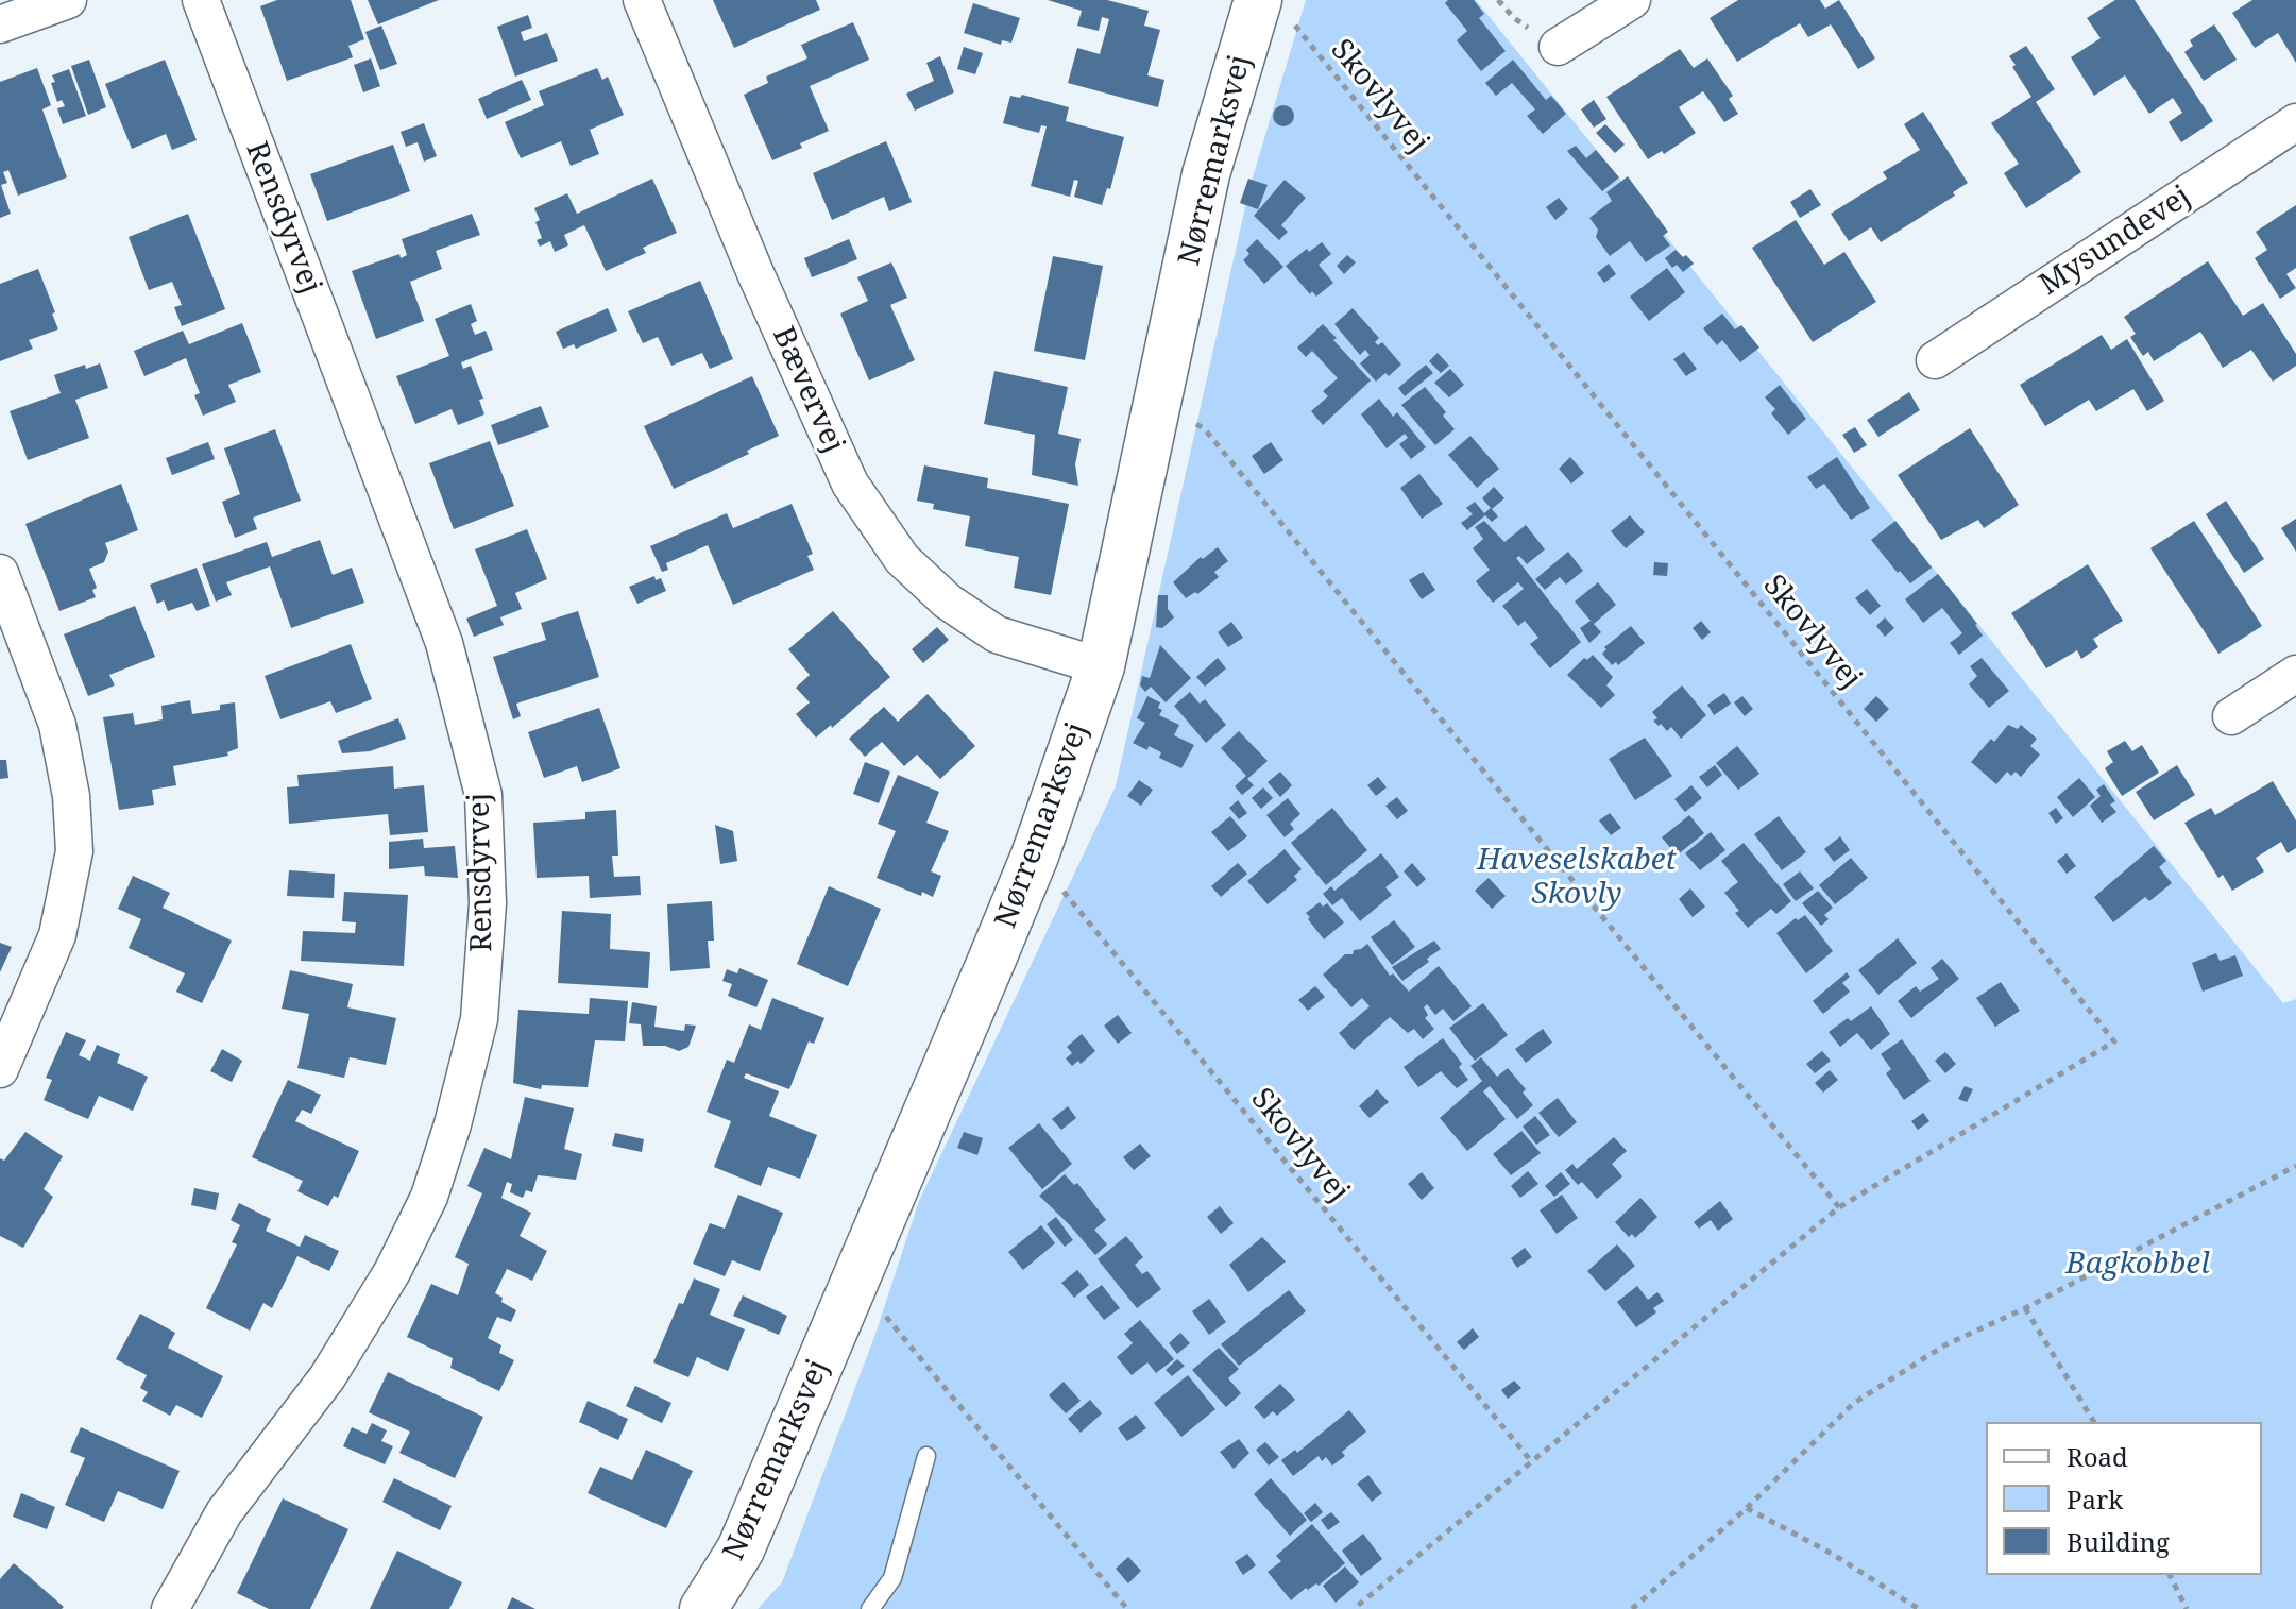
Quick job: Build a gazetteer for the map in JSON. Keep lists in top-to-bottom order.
{
  "streets": {
    "street": [
      "Nørremarksvej",
      "Rensdyrvej",
      "Mysundevej",
      "Bævervej"
    ],
    "path": ["Skovlyvej"]
  },
  "crossings": [
    ["Skovlyvej", "Nørremarksvej"],
    ["Nørremarksvej", "Bævervej"]
  ],
  "parks": ["Haveselskabet Skovly", "Bagkobbel"],
  "legend": ["Road", "Park", "Building"]
}
